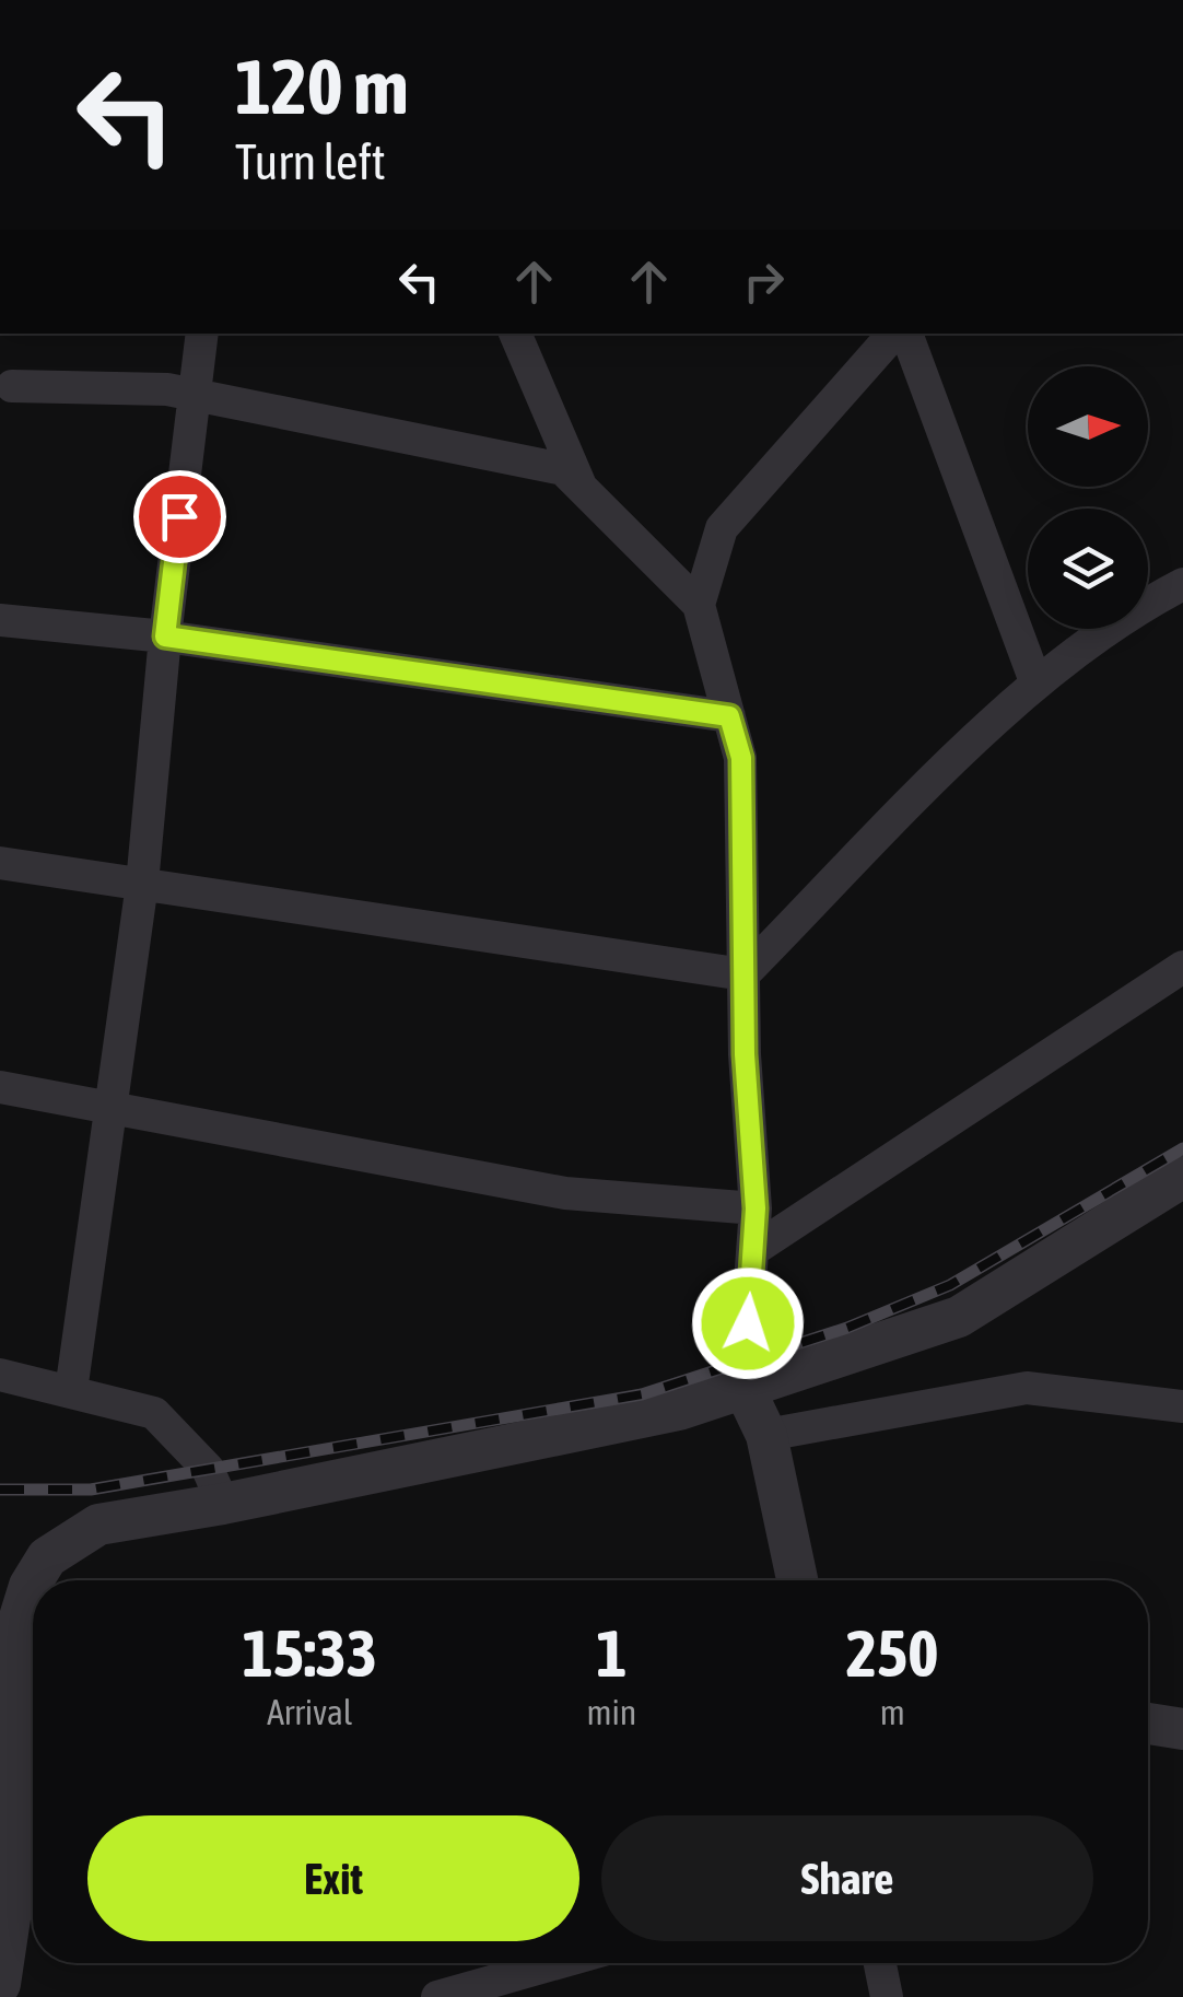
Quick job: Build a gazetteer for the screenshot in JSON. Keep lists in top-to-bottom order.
{
  "north": "right",
  "page": {
    "turn": ["120 m", "Turn left"],
    "eta": [
      "15:33",
      "Arrival",
      "1",
      "min",
      "250",
      "m"
    ],
    "buttons": ["Exit", "Share"]
  }
}
